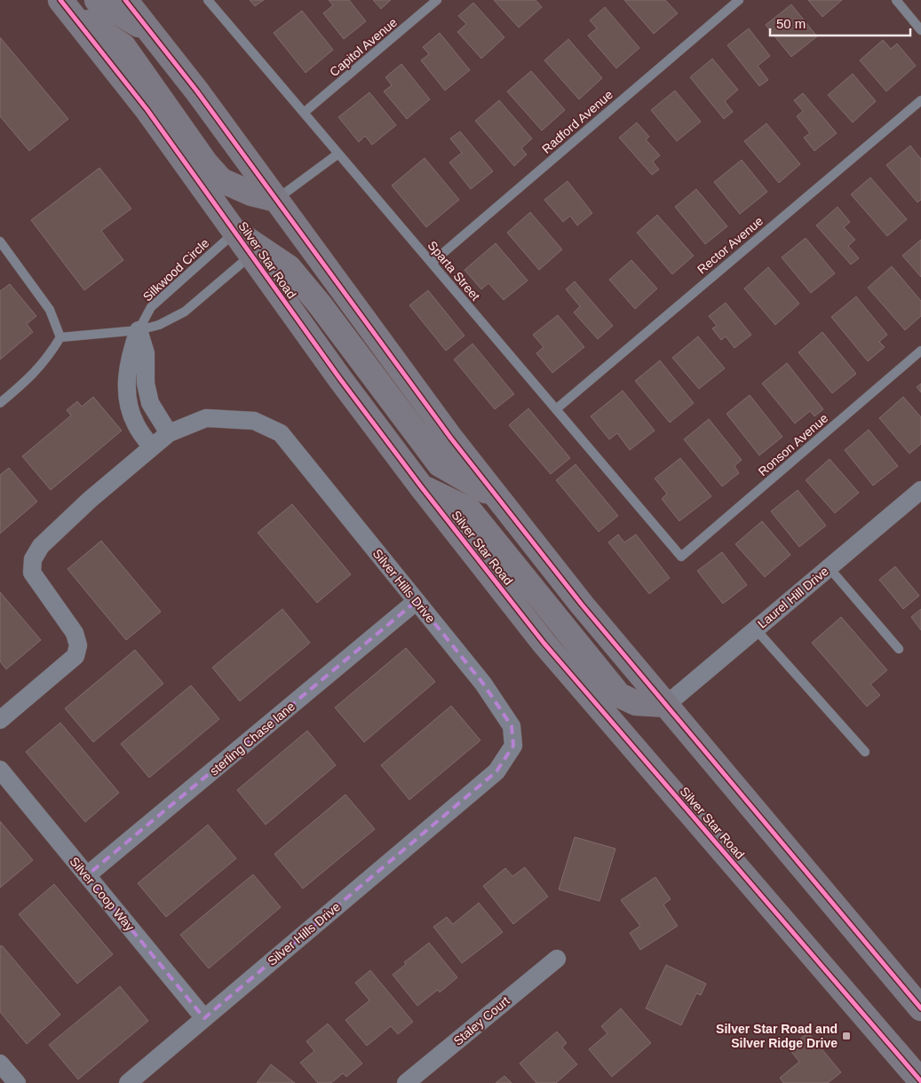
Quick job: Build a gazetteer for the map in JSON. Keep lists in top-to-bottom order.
{
  "streets": {
    "main road": ["Silver Star Road"],
    "street": [
      "Silver Hills Drive",
      "Laurel Hill Drive",
      "sterling Chase lane",
      "Silver Coop Way",
      "Staley Court"
    ],
    "lane": [
      "Capitol Avenue",
      "Radford Avenue",
      "Rector Avenue",
      "Silkwood Circle",
      "Sparta Street",
      "Ronson Avenue"
    ]
  },
  "crossings": [
    ["Capitol Avenue", "Sparta Street"],
    ["Radford Avenue", "Sparta Street"],
    ["Rector Avenue", "Sparta Street"],
    ["Silver Star Road", "Silkwood Circle"],
    ["Sparta Street", "Ronson Avenue"],
    ["Silver Hills Drive", "sterling Chase lane"],
    ["Silver Hills Drive", "Silver Coop Way"],
    ["sterling Chase lane", "Silver Coop Way"]
  ],
  "places": {
    "transit": ["Silver Star Road and Silver Ridge Drive"]
  },
  "scale_bar": "50 m"
}
